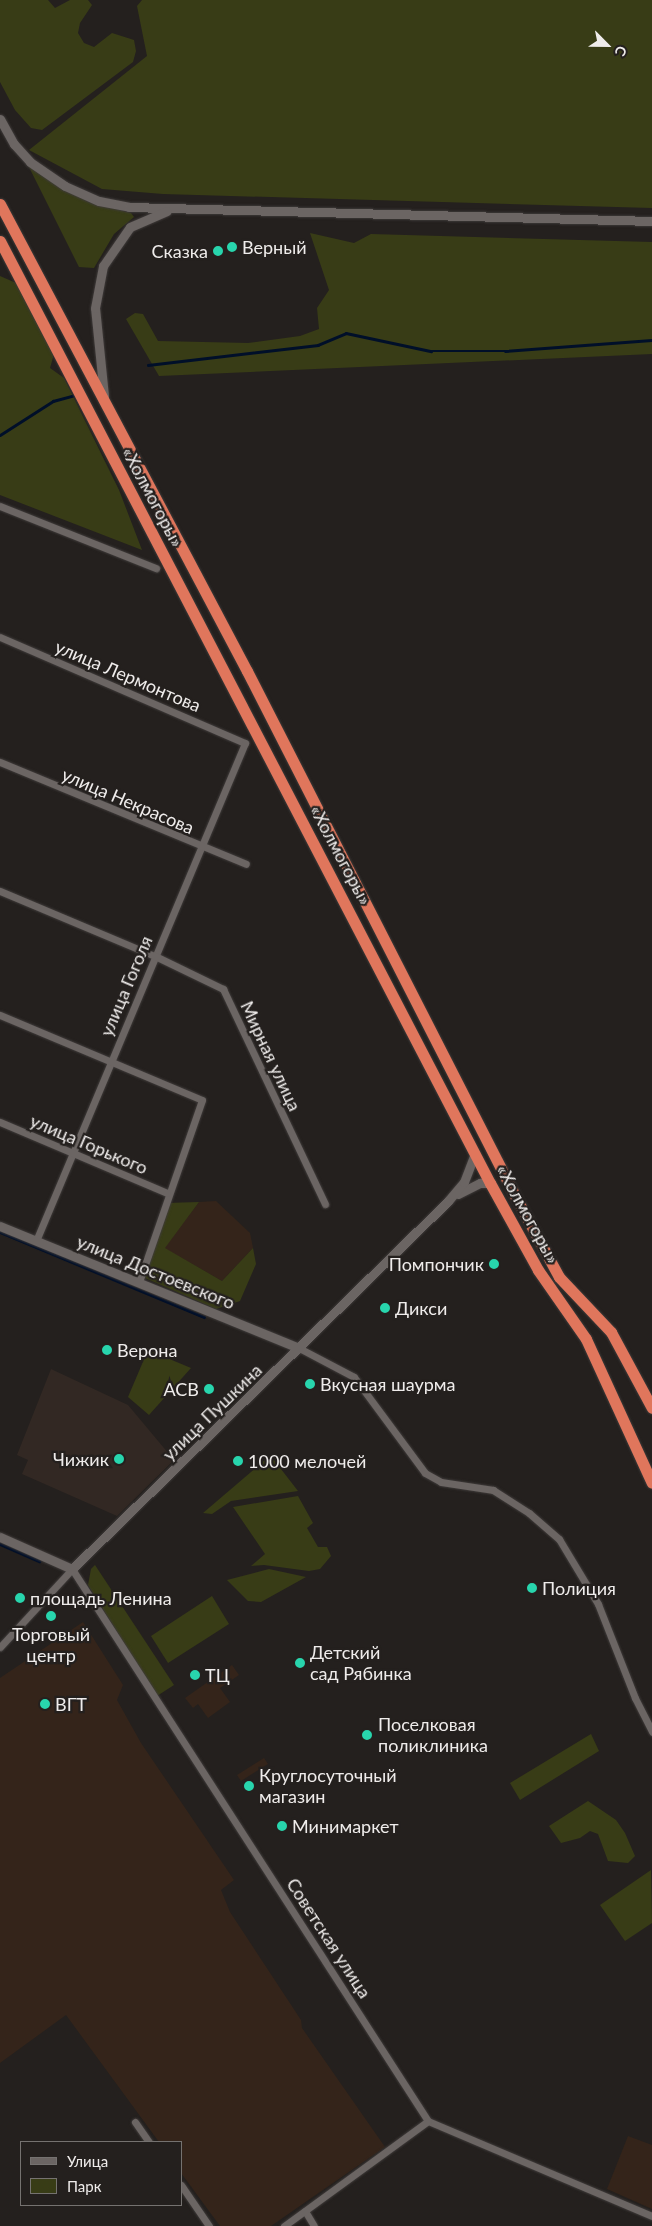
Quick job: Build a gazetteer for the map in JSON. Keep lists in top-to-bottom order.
{
  "streets": {
    "highway": ["«Холмогоры»"],
    "street": [
      "улица Лермонтова",
      "улица Некрасова",
      "улица Гоголя",
      "Мирная улица",
      "улица Горького",
      "улица Достоевского",
      "улица Пушкина",
      "Советская улица"
    ]
  },
  "crossings": [
    ["улица Лермонтова", "улица Гоголя"],
    ["улица Некрасова", "улица Гоголя"],
    ["улица Гоголя", "Мирная улица"],
    ["улица Гоголя", "улица Горького"],
    ["улица Гоголя", "улица Достоевского"],
    ["улица Достоевского", "улица Пушкина"],
    ["улица Пушкина", "Советская улица"]
  ],
  "places": [
    "Верный",
    "Сказка",
    "Помпончик",
    "Дикси",
    "Верона",
    "Вкусная шаурма",
    "АСВ",
    "Чижик",
    "1000 мелочей",
    "Полиция",
    "площадь Ленина",
    "Торговый центр",
    "Детский сад Рябинка",
    "ТЦ",
    "ВГТ",
    "Поселковая поликлиника",
    "Круглосуточный магазин",
    "Минимаркет"
  ],
  "legend": ["Улица", "Парк"],
  "north": "bottom right"
}
